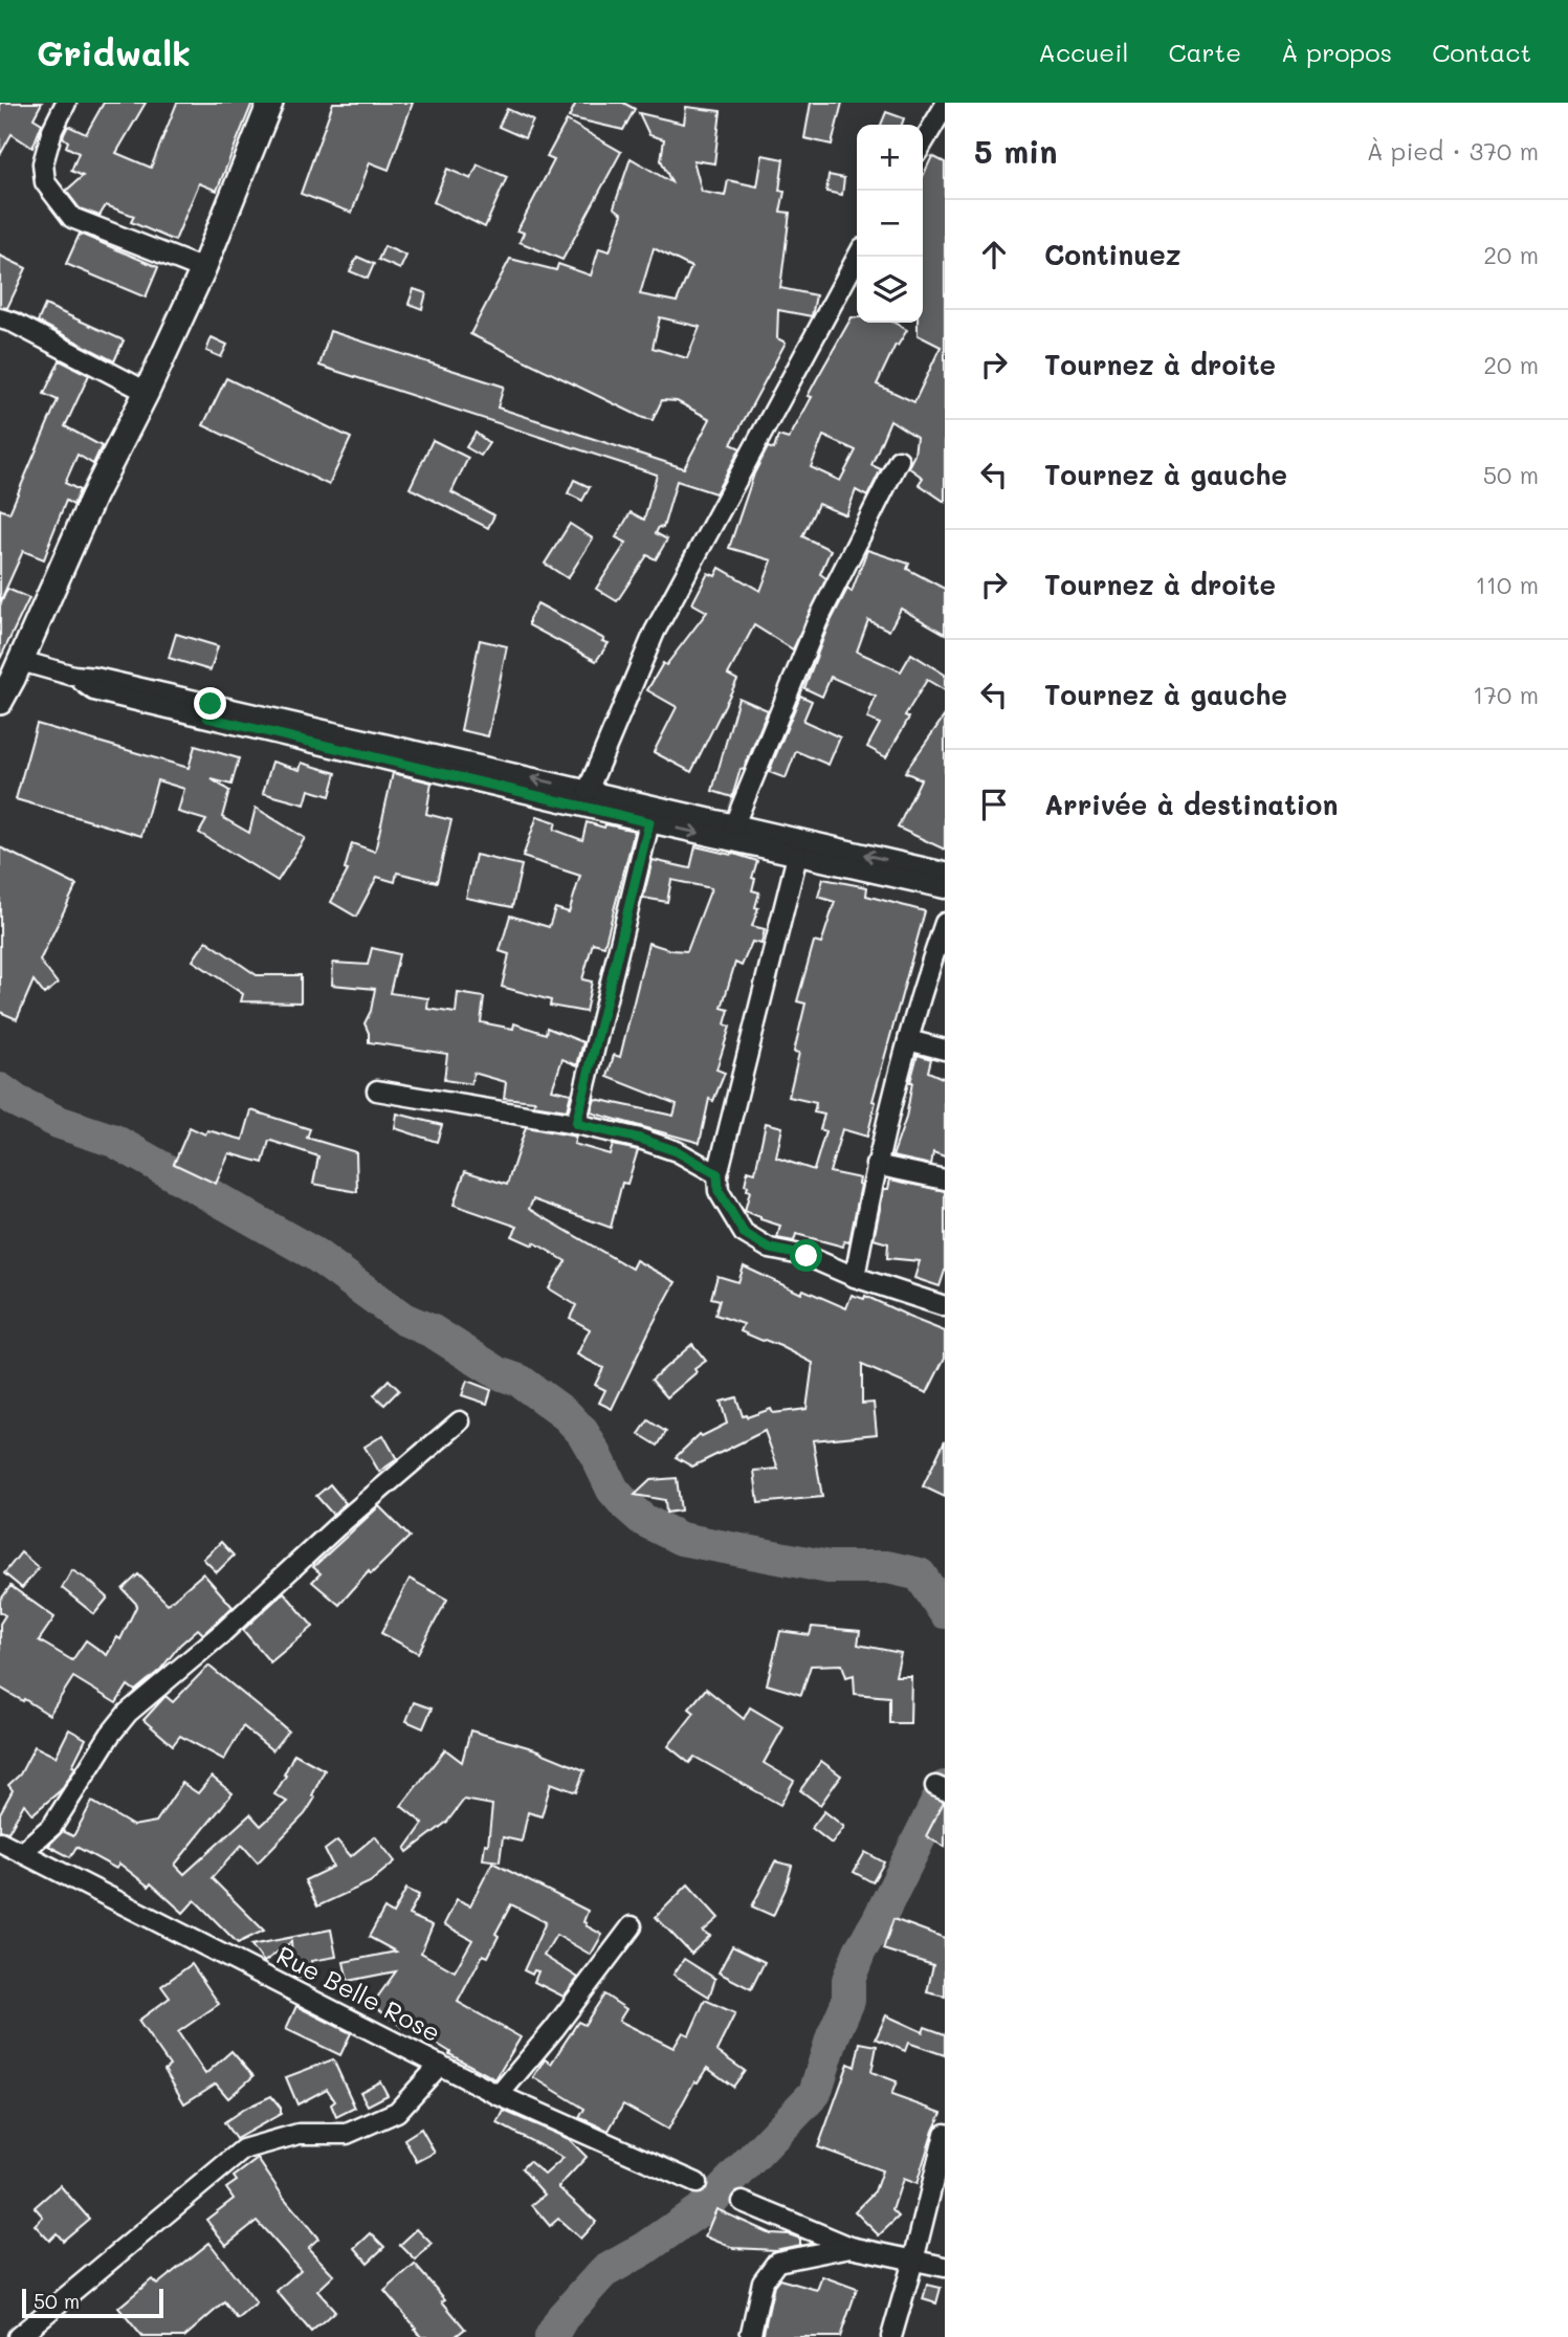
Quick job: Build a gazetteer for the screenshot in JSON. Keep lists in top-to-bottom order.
{
  "streets": {
    "street": ["Rue Belle Rose"]
  },
  "scale_bar": "50 m",
  "page": {
    "header": "Gridwalk",
    "nav": [
      "Accueil",
      "Carte",
      "À propos",
      "Contact"
    ],
    "heading": ["5 min", "À pied · 370 m"],
    "map_buttons": ["+", "−"],
    "list": [
      ["Continuez", "20 m"],
      ["Tournez à droite", "20 m"],
      ["Tournez à gauche", "50 m"],
      ["Tournez à droite", "110 m"],
      ["Tournez à gauche", "170 m"],
      "Arrivée à destination"
    ],
    "scale": "50 m"
  }
}
